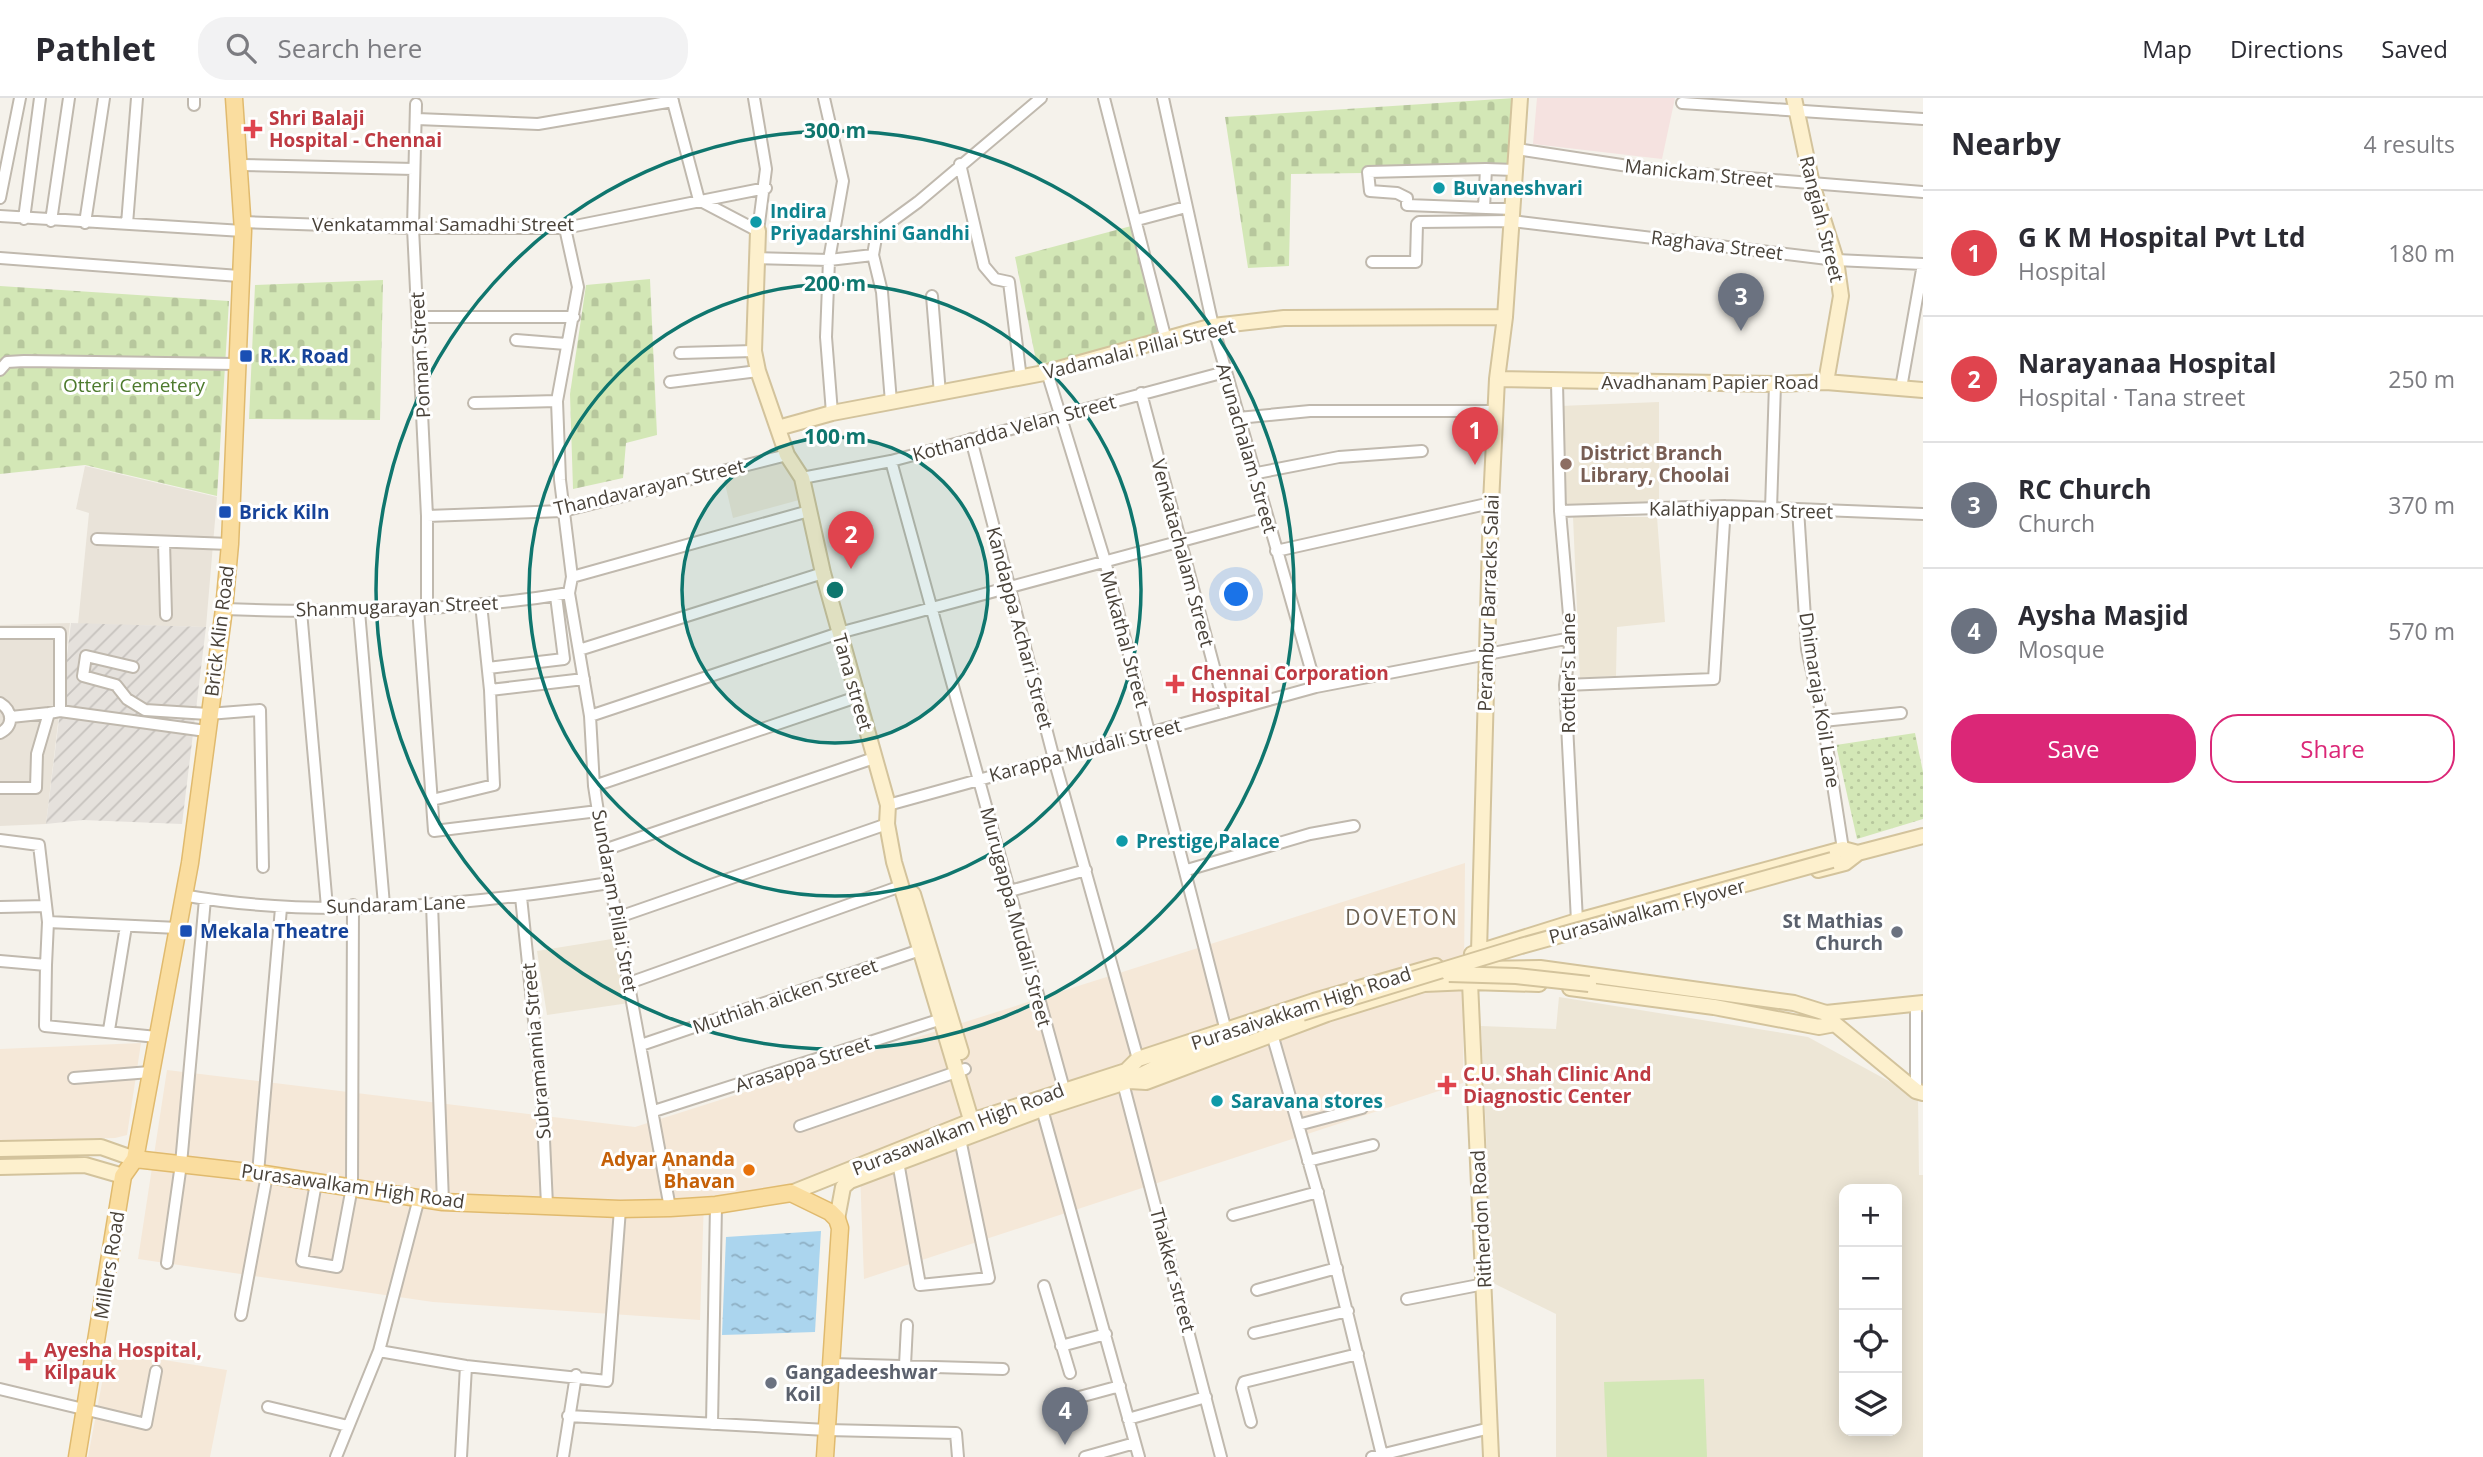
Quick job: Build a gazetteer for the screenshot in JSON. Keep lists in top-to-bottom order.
{
  "streets": {
    "main road": ["Brick Klin Road", "Purasawalkam High Road", "Millers Road"],
    "street": [
      "Manickam Street",
      "Rangiah Street",
      "Venkatammal Samadhi Street",
      "Raghava Street",
      "Vadamalai Pillai Street",
      "Ponnan Street",
      "Avadhanam Papier Road",
      "Kothandda Velan Street",
      "Arunachalam Street",
      "Thandavarayan Street",
      "Kalathiyappan Street",
      "Venkatachalam Street",
      "Perambur Barracks Salai",
      "Shanmugarayan Street",
      "Kandappa Achari Street",
      "Mukathal Street",
      "Rottler's Lane",
      "Tana street",
      "Dhimaraja Koil Lane",
      "Karappa Mudali Street",
      "Sundaram Pillai Stret",
      "Sundaram Lane",
      "Purasaiwalkam Flyover",
      "Murugappa Mudali Street",
      "Muthiah aicken Street",
      "Purasaivakkam High Road",
      "Subramannia Street",
      "Arasappa Street",
      "Ritherdon Road",
      "Thakker street"
    ]
  },
  "crossings": [
    ["Manickam Street", "Rangiah Street"],
    ["Manickam Street", "Perambur Barracks Salai"],
    ["Rangiah Street", "Raghava Street"],
    ["Rangiah Street", "Avadhanam Papier Road"],
    ["Venkatammal Samadhi Street", "Ponnan Street"],
    ["Venkatammal Samadhi Street", "Brick Klin Road"],
    ["Raghava Street", "Perambur Barracks Salai"],
    ["Vadamalai Pillai Street", "Arunachalam Street"],
    ["Vadamalai Pillai Street", "Perambur Barracks Salai"],
    ["Vadamalai Pillai Street", "Mukathal Street"],
    ["Vadamalai Pillai Street", "Tana street"],
    ["Ponnan Street", "Thandavarayan Street"],
    ["Ponnan Street", "Shanmugarayan Street"],
    ["Ponnan Street", "Sundaram Pillai Stret"],
    ["Avadhanam Papier Road", "Perambur Barracks Salai"],
    ["Avadhanam Papier Road", "Rottler's Lane"],
    ["Kothandda Velan Street", "Arunachalam Street"],
    ["Kothandda Velan Street", "Venkatachalam Street"],
    ["Kothandda Velan Street", "Kandappa Achari Street"],
    ["Kothandda Velan Street", "Mukathal Street"],
    ["Kothandda Velan Street", "Tana street"],
    ["Kothandda Velan Street", "Murugappa Mudali Street"],
    ["Arunachalam Street", "Karappa Mudali Street"],
    ["Thandavarayan Street", "Tana street"],
    ["Kalathiyappan Street", "Rottler's Lane"],
    ["Kalathiyappan Street", "Dhimaraja Koil Lane"],
    ["Venkatachalam Street", "Karappa Mudali Street"],
    ["Perambur Barracks Salai", "Karappa Mudali Street"],
    ["Perambur Barracks Salai", "Purasaivakkam High Road"],
    ["Perambur Barracks Salai", "Ritherdon Road"],
    ["Shanmugarayan Street", "Brick Klin Road"],
    ["Shanmugarayan Street", "Sundaram Pillai Stret"],
    ["Kandappa Achari Street", "Karappa Mudali Street"],
    ["Kandappa Achari Street", "Purasaiwalkam Flyover"],
    ["Kandappa Achari Street", "Purasaivakkam High Road"],
    ["Kandappa Achari Street", "Purasawalkam High Road"],
    ["Kandappa Achari Street", "Thakker street"],
    ["Brick Klin Road", "Sundaram Lane"],
    ["Brick Klin Road", "Purasawalkam High Road"],
    ["Brick Klin Road", "Millers Road"],
    ["Mukathal Street", "Karappa Mudali Street"],
    ["Mukathal Street", "Purasaivakkam High Road"],
    ["Rottler's Lane", "Karappa Mudali Street"],
    ["Tana street", "Karappa Mudali Street"],
    ["Tana street", "Muthiah aicken Street"],
    ["Karappa Mudali Street", "Murugappa Mudali Street"],
    ["Sundaram Pillai Stret", "Sundaram Lane"],
    ["Sundaram Pillai Stret", "Muthiah aicken Street"],
    ["Sundaram Pillai Stret", "Arasappa Street"],
    ["Sundaram Pillai Stret", "Purasawalkam High Road"],
    ["Sundaram Lane", "Subramannia Street"],
    ["Purasaiwalkam Flyover", "Purasaivakkam High Road"],
    ["Purasaiwalkam Flyover", "Purasawalkam High Road"],
    ["Purasaiwalkam Flyover", "Thakker street"],
    ["Murugappa Mudali Street", "Purasawalkam High Road"],
    ["Purasaivakkam High Road", "Purasawalkam High Road"],
    ["Purasaivakkam High Road", "Ritherdon Road"],
    ["Purasaivakkam High Road", "Thakker street"],
    ["Subramannia Street", "Purasawalkam High Road"],
    ["Purasawalkam High Road", "Millers Road"],
    ["Purasawalkam High Road", "Thakker street"]
  ],
  "districts": ["DOVETON"],
  "parks": ["Otteri Cemetery"],
  "places": {
    "health": [
      "Shri Balaji Hospital - Chennai",
      "Chennai Corporation Hospital",
      "C.U. Shah Clinic And Diagnostic Center",
      "Ayesha Hospital, Kilpauk"
    ],
    "other": [
      "Buvaneshvari",
      "Indira Priyadarshini Gandhi",
      "District Branch Library, Choolai",
      "Prestige Palace",
      "St Mathias Church",
      "Saravana stores",
      "Adyar Ananda Bhavan",
      "Gangadeeshwar Koil"
    ],
    "transit": ["R.K. Road", "Brick Kiln", "Mekala Theatre"]
  },
  "page": {
    "header": "Pathlet",
    "search": "Search here",
    "nav": ["Map", "Directions", "Saved"],
    "heading": ["Nearby", "4 results"],
    "list": [
      {
        "mark": "1",
        "name": "G K M Hospital Pvt Ltd",
        "note": "Hospital",
        "value": "180 m"
      },
      {
        "mark": "2",
        "name": "Narayanaa Hospital",
        "note": "Hospital · Tana street",
        "value": "250 m"
      },
      {
        "mark": "3",
        "name": "RC Church",
        "note": "Church",
        "value": "370 m"
      },
      {
        "mark": "4",
        "name": "Aysha Masjid",
        "note": "Mosque",
        "value": "570 m"
      }
    ],
    "pins": [
      "3",
      "1",
      "2",
      "4"
    ],
    "buttons": ["Save", "Share"],
    "map_buttons": ["+", "−"]
  },
  "rings": ["300 m", "200 m", "100 m"]
}
